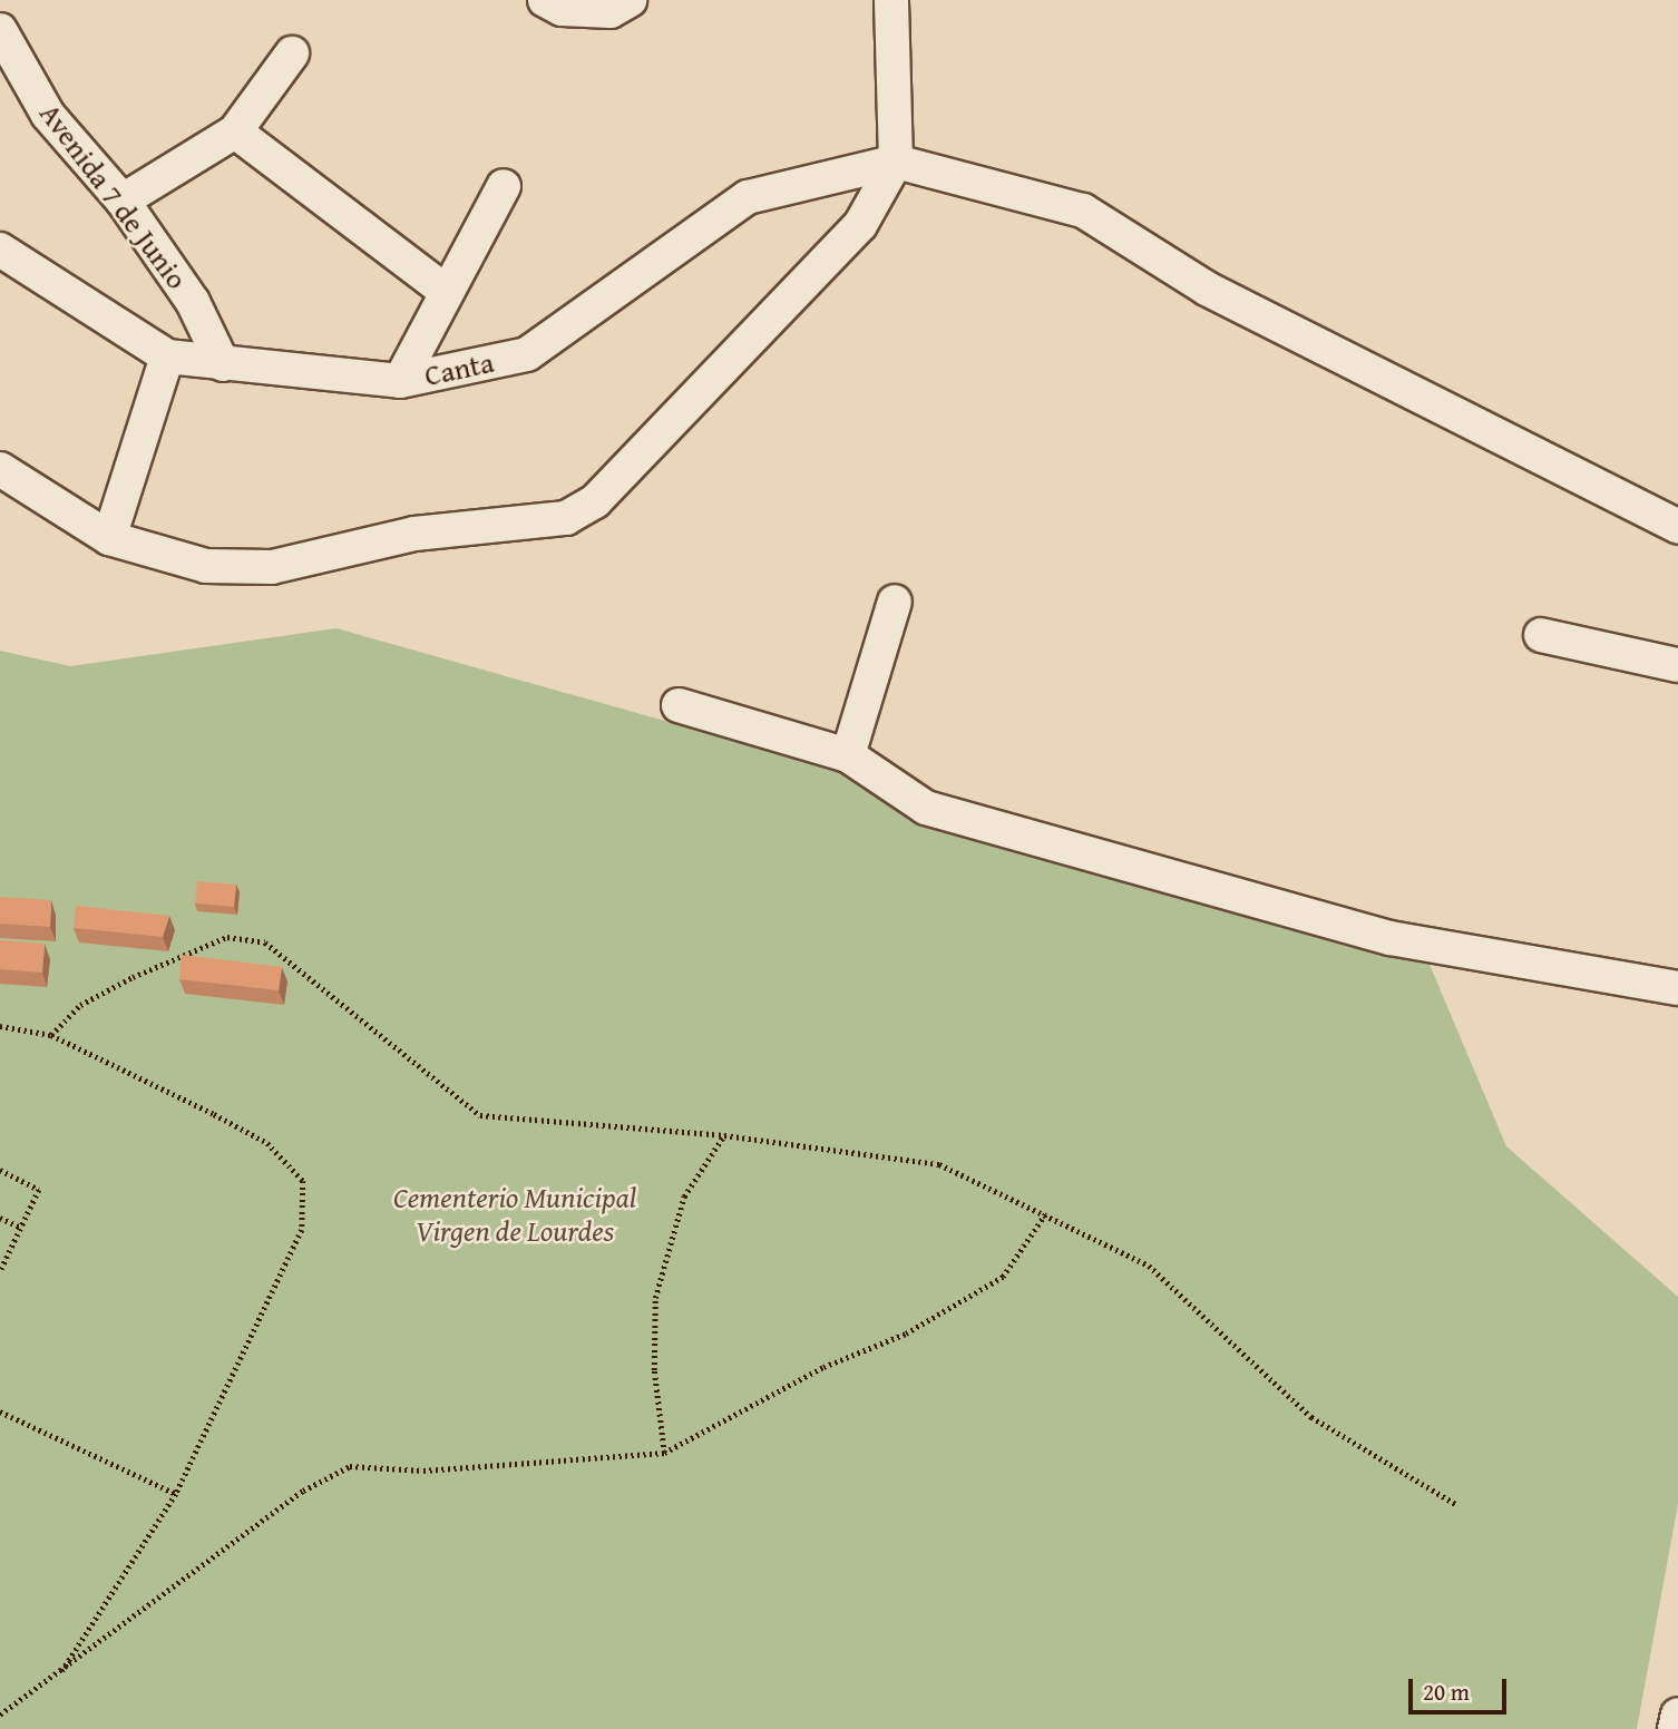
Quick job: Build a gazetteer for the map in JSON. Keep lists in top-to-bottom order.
{
  "streets": {
    "street": ["Avenida 7 de Junio", "Canta"]
  },
  "crossings": [
    ["Avenida 7 de Junio", "Canta"]
  ],
  "parks": ["Cementerio Municipal Virgen de Lourdes"],
  "scale_bar": "20 m"
}
